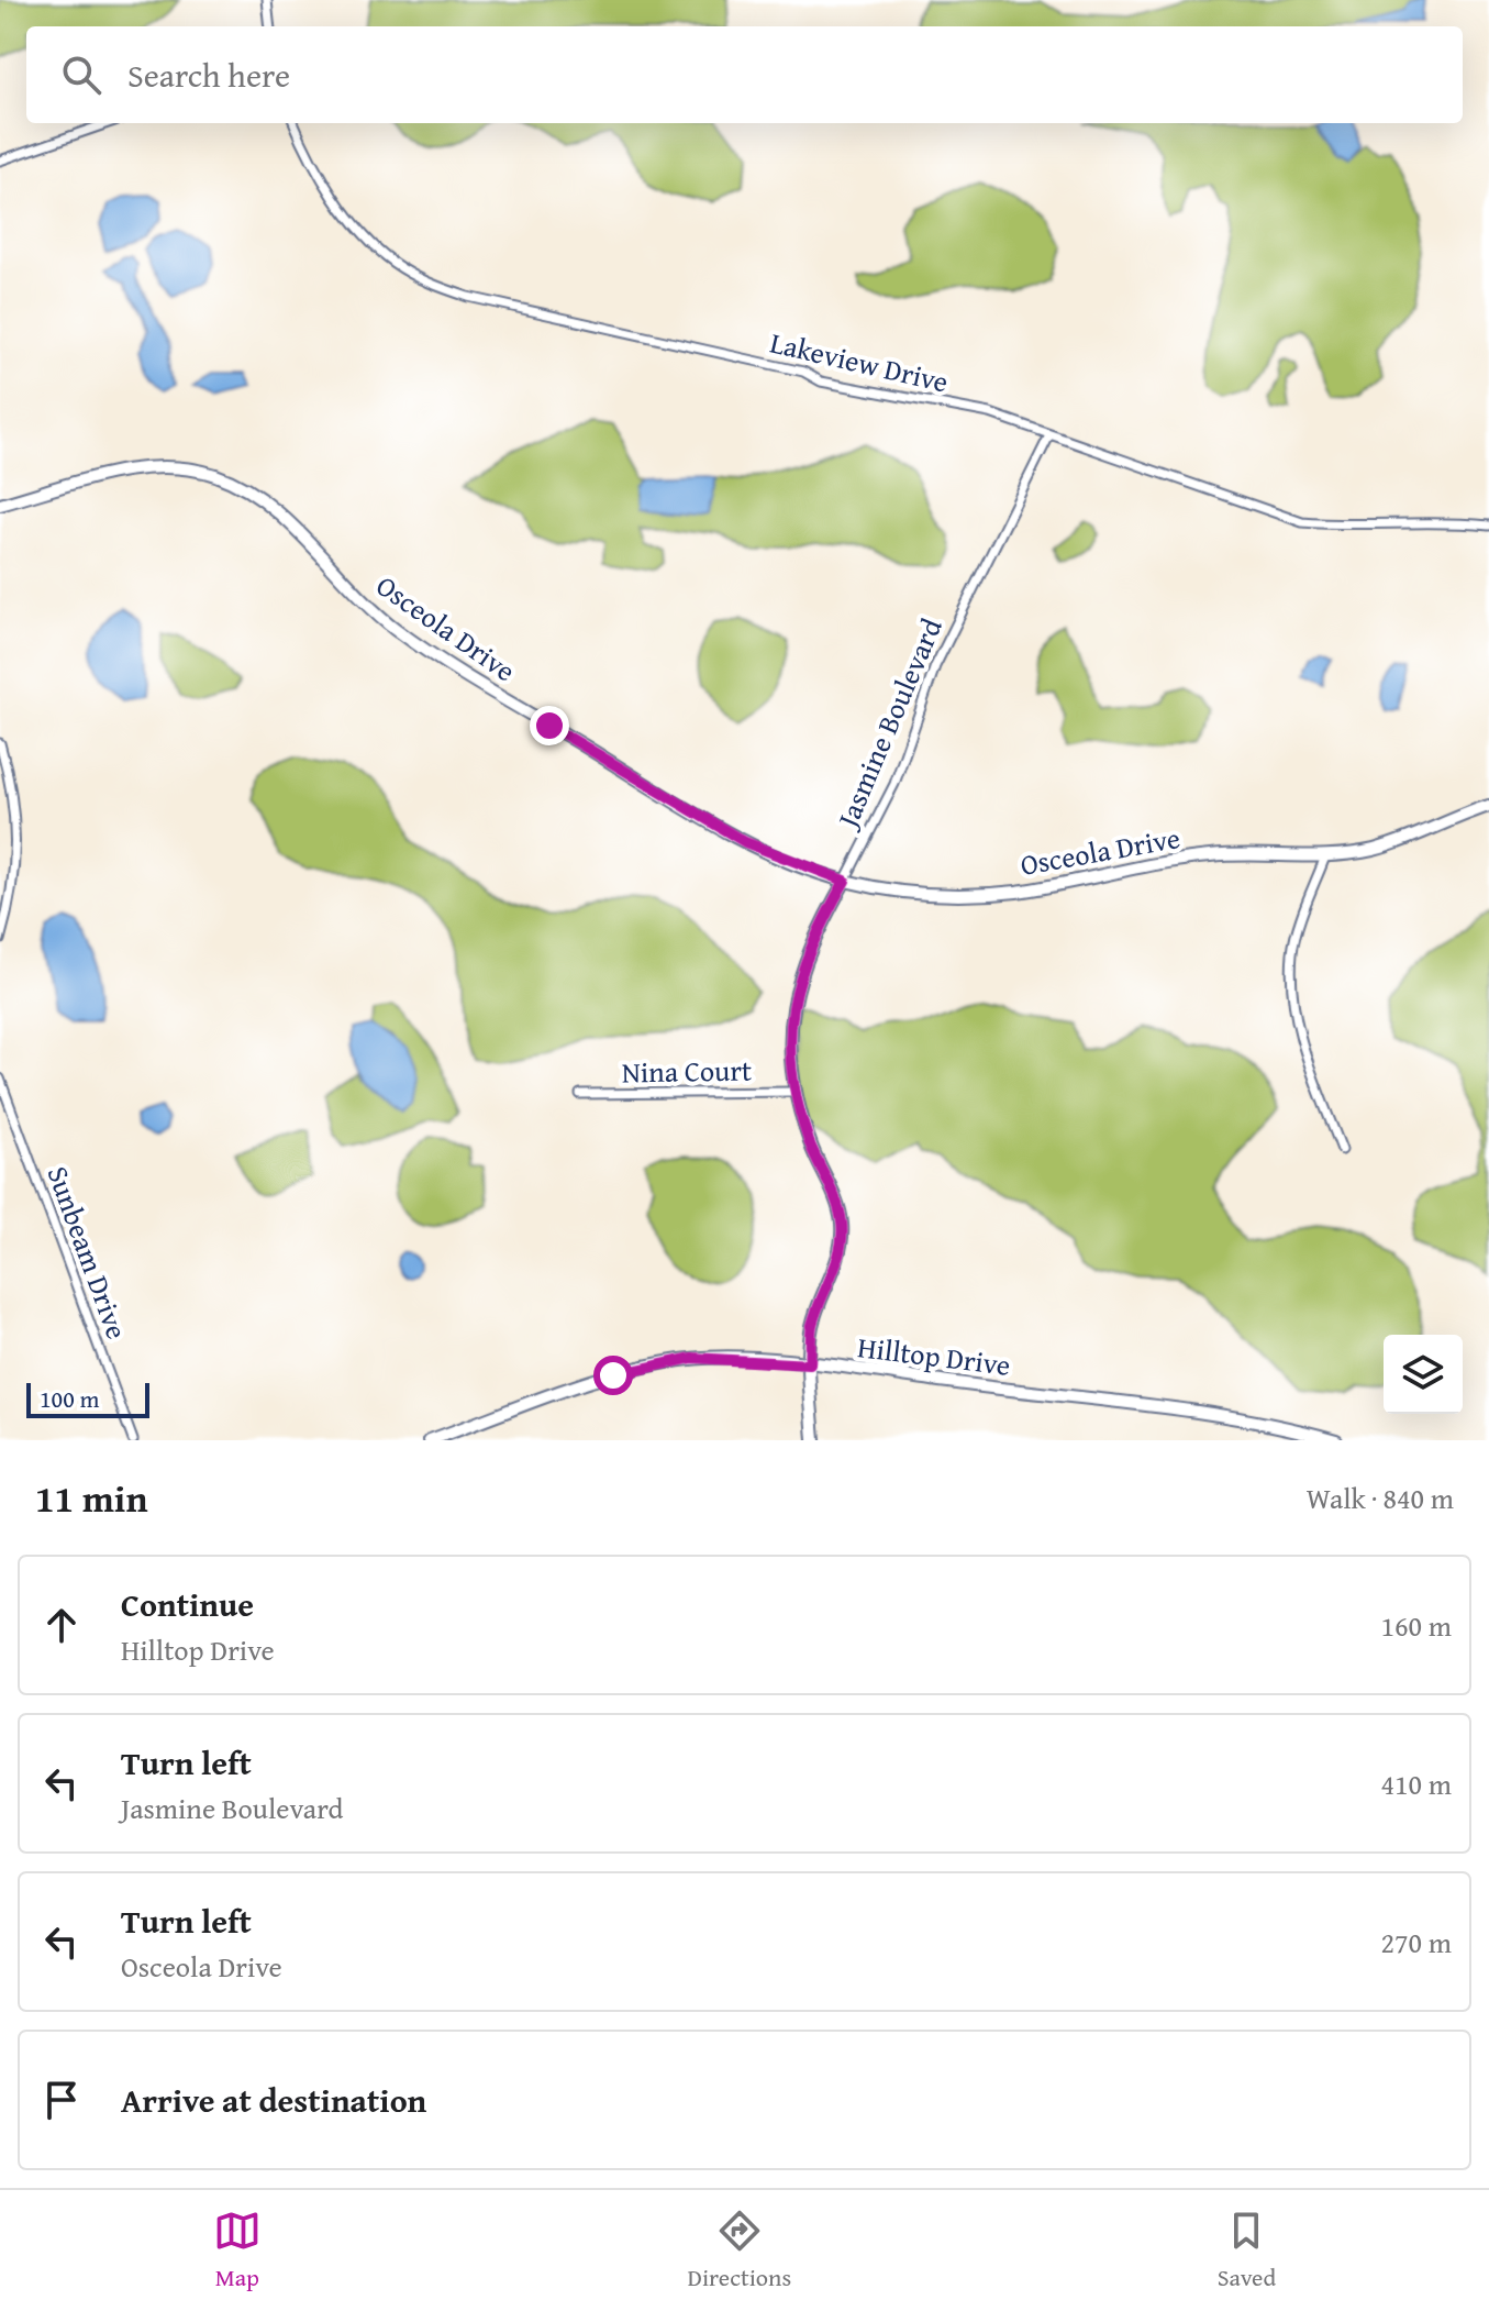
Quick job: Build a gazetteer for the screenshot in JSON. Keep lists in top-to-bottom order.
{
  "streets": {
    "street": [
      "Lakeview Drive",
      "Osceola Drive",
      "Jasmine Boulevard",
      "Nina Court",
      "Sunbeam Drive",
      "Hilltop Drive"
    ]
  },
  "crossings": [
    ["Lakeview Drive", "Jasmine Boulevard"],
    ["Osceola Drive", "Jasmine Boulevard"],
    ["Jasmine Boulevard", "Nina Court"],
    ["Jasmine Boulevard", "Hilltop Drive"]
  ],
  "scale_bar": "100 m",
  "page": {
    "search": "Search here",
    "scale": "100 m",
    "heading": ["11 min", "Walk · 840 m"],
    "list": [
      ["Continue", "Hilltop Drive", "160 m"],
      ["Turn left", "Jasmine Boulevard", "410 m"],
      ["Turn left", "Osceola Drive", "270 m"],
      "Arrive at destination"
    ],
    "nav": ["Map", "Directions", "Saved"]
  }
}
